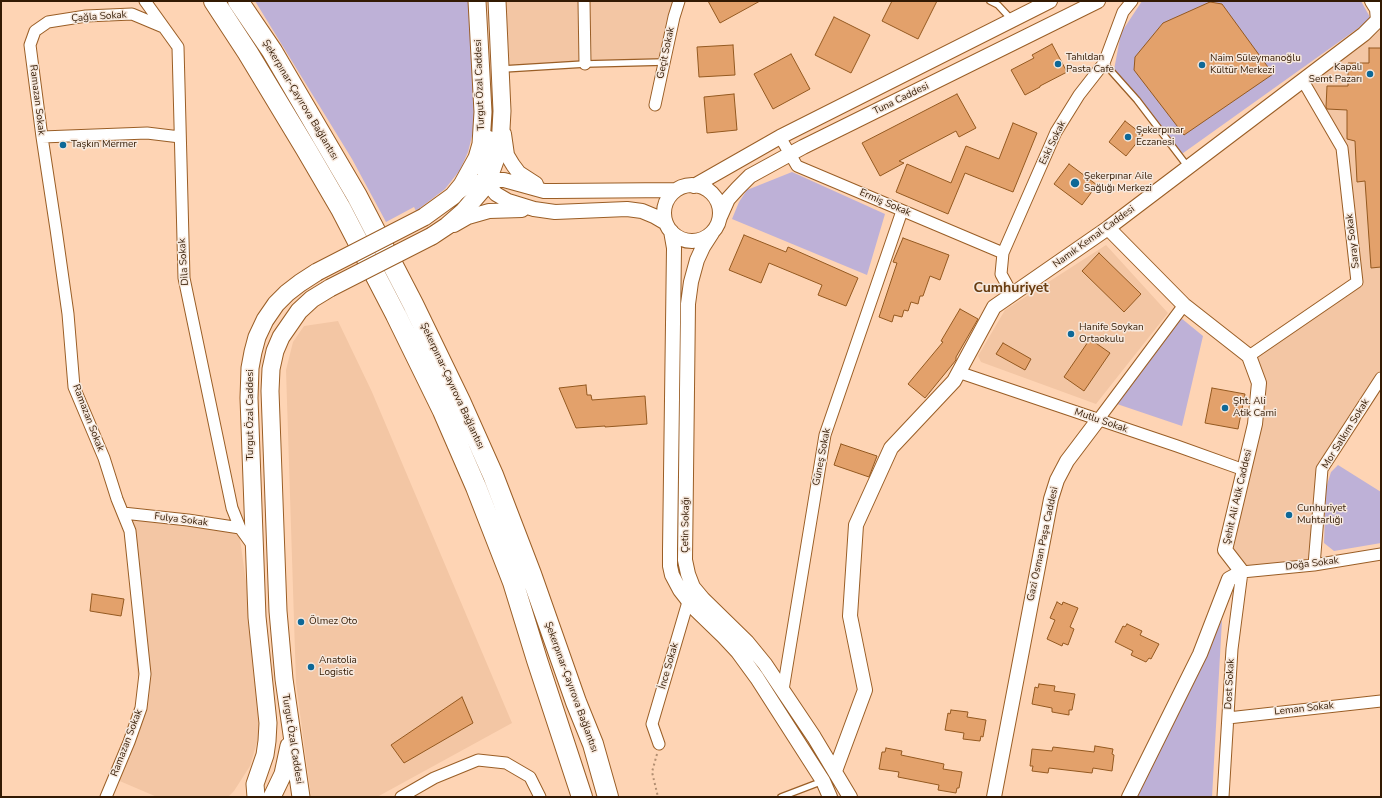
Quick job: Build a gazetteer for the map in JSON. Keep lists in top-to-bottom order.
{
  "streets": {
    "highway": ["Şekerpınar-Çayırova Bağlantısı"],
    "main road": ["Turgut Özal Caddesi"],
    "street": [
      "Çağla Sokak",
      "Geçit Sokak",
      "Tuna Caddesi",
      "Ramazan Sokak",
      "Eski Sokak",
      "Ermiş Sokak",
      "Namık Kemal Caddesi",
      "Saray Sokak",
      "Dila Sokak",
      "Mutlu Sokak",
      "Mor Salkım Sokak",
      "Güneş Sokak",
      "Şehit Ali Atik Caddesi",
      "Fulya Sokak",
      "Çetin Sokağı",
      "Gazi Osman Paşa Caddesi",
      "Doğa Sokak",
      "İnce Sokak",
      "Dost Sokak",
      "Leman Sokak"
    ]
  },
  "crossings": [
    ["Çağla Sokak", "Ramazan Sokak"],
    ["Çağla Sokak", "Dila Sokak"],
    ["Turgut Özal Caddesi", "Dila Sokak"],
    ["Tuna Caddesi", "Ermiş Sokak"],
    ["Tuna Caddesi", "Çetin Sokağı"],
    ["Ramazan Sokak", "Fulya Sokak"],
    ["Eski Sokak", "Ermiş Sokak"],
    ["Eski Sokak", "Namık Kemal Caddesi"],
    ["Ermiş Sokak", "Güneş Sokak"],
    ["Namık Kemal Caddesi", "Saray Sokak"],
    ["Namık Kemal Caddesi", "Mutlu Sokak"],
    ["Namık Kemal Caddesi", "Çetin Sokağı"],
    ["Saray Sokak", "Şehit Ali Atik Caddesi"],
    ["Dila Sokak", "Fulya Sokak"],
    ["Mutlu Sokak", "Şehit Ali Atik Caddesi"],
    ["Mutlu Sokak", "Gazi Osman Paşa Caddesi"],
    ["Mor Salkım Sokak", "Doğa Sokak"],
    ["Güneş Sokak", "Çetin Sokağı"],
    ["Şehit Ali Atik Caddesi", "Doğa Sokak"],
    ["Şehit Ali Atik Caddesi", "Dost Sokak"],
    ["Çetin Sokağı", "İnce Sokak"],
    ["Doğa Sokak", "Dost Sokak"],
    ["Dost Sokak", "Leman Sokak"]
  ],
  "districts": ["Cumhuriyet"],
  "places": [
    "Tahıldan Pasta Cafe",
    "Naim Süleymanoğlu Kültür Merkezi",
    "Kapalı Semt Pazarı",
    "Şekerpınar Eczanesi",
    "Taşkın Mermer",
    "Şekerpınar Aile Sağlığı Merkezi",
    "Hanife Soykan Ortaokulu",
    "Şht. Ali Atik Cami",
    "Cunhuriyet Muhtarlığı",
    "Ölmez Oto",
    "Anatolia Logistic"
  ]
}
